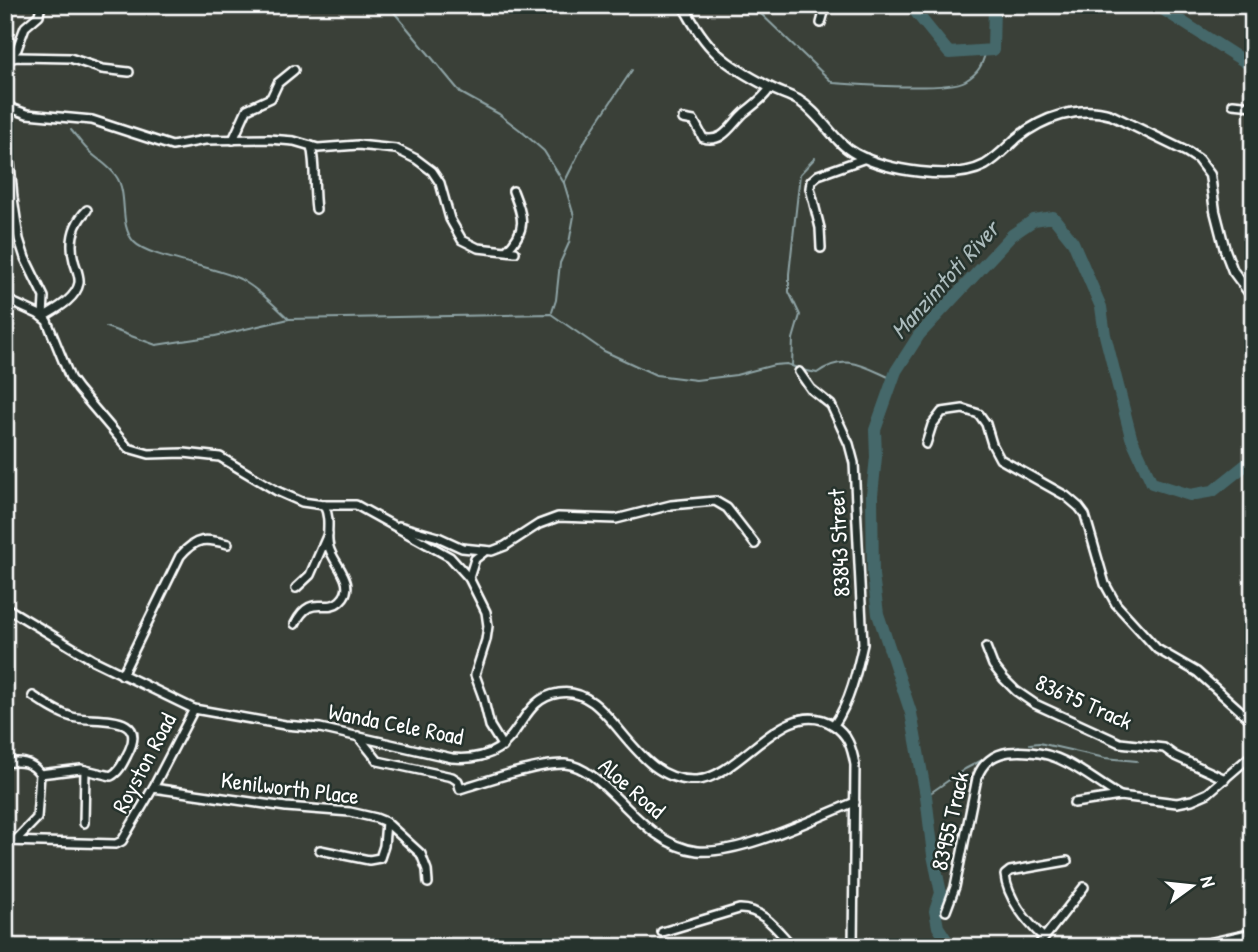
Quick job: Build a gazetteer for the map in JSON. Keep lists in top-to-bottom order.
{
  "streets": {
    "street": [
      "83843 Street",
      "83675 Track",
      "Wanda Cele Road",
      "Royston Road",
      "Kenilworth Place",
      "Aloe Road",
      "83955 Track"
    ]
  },
  "crossings": [
    ["Wanda Cele Road", "Royston Road"],
    ["Wanda Cele Road", "Aloe Road"],
    ["Royston Road", "Kenilworth Place"]
  ],
  "water": ["Manzimtoti River"],
  "north": "right"
}
